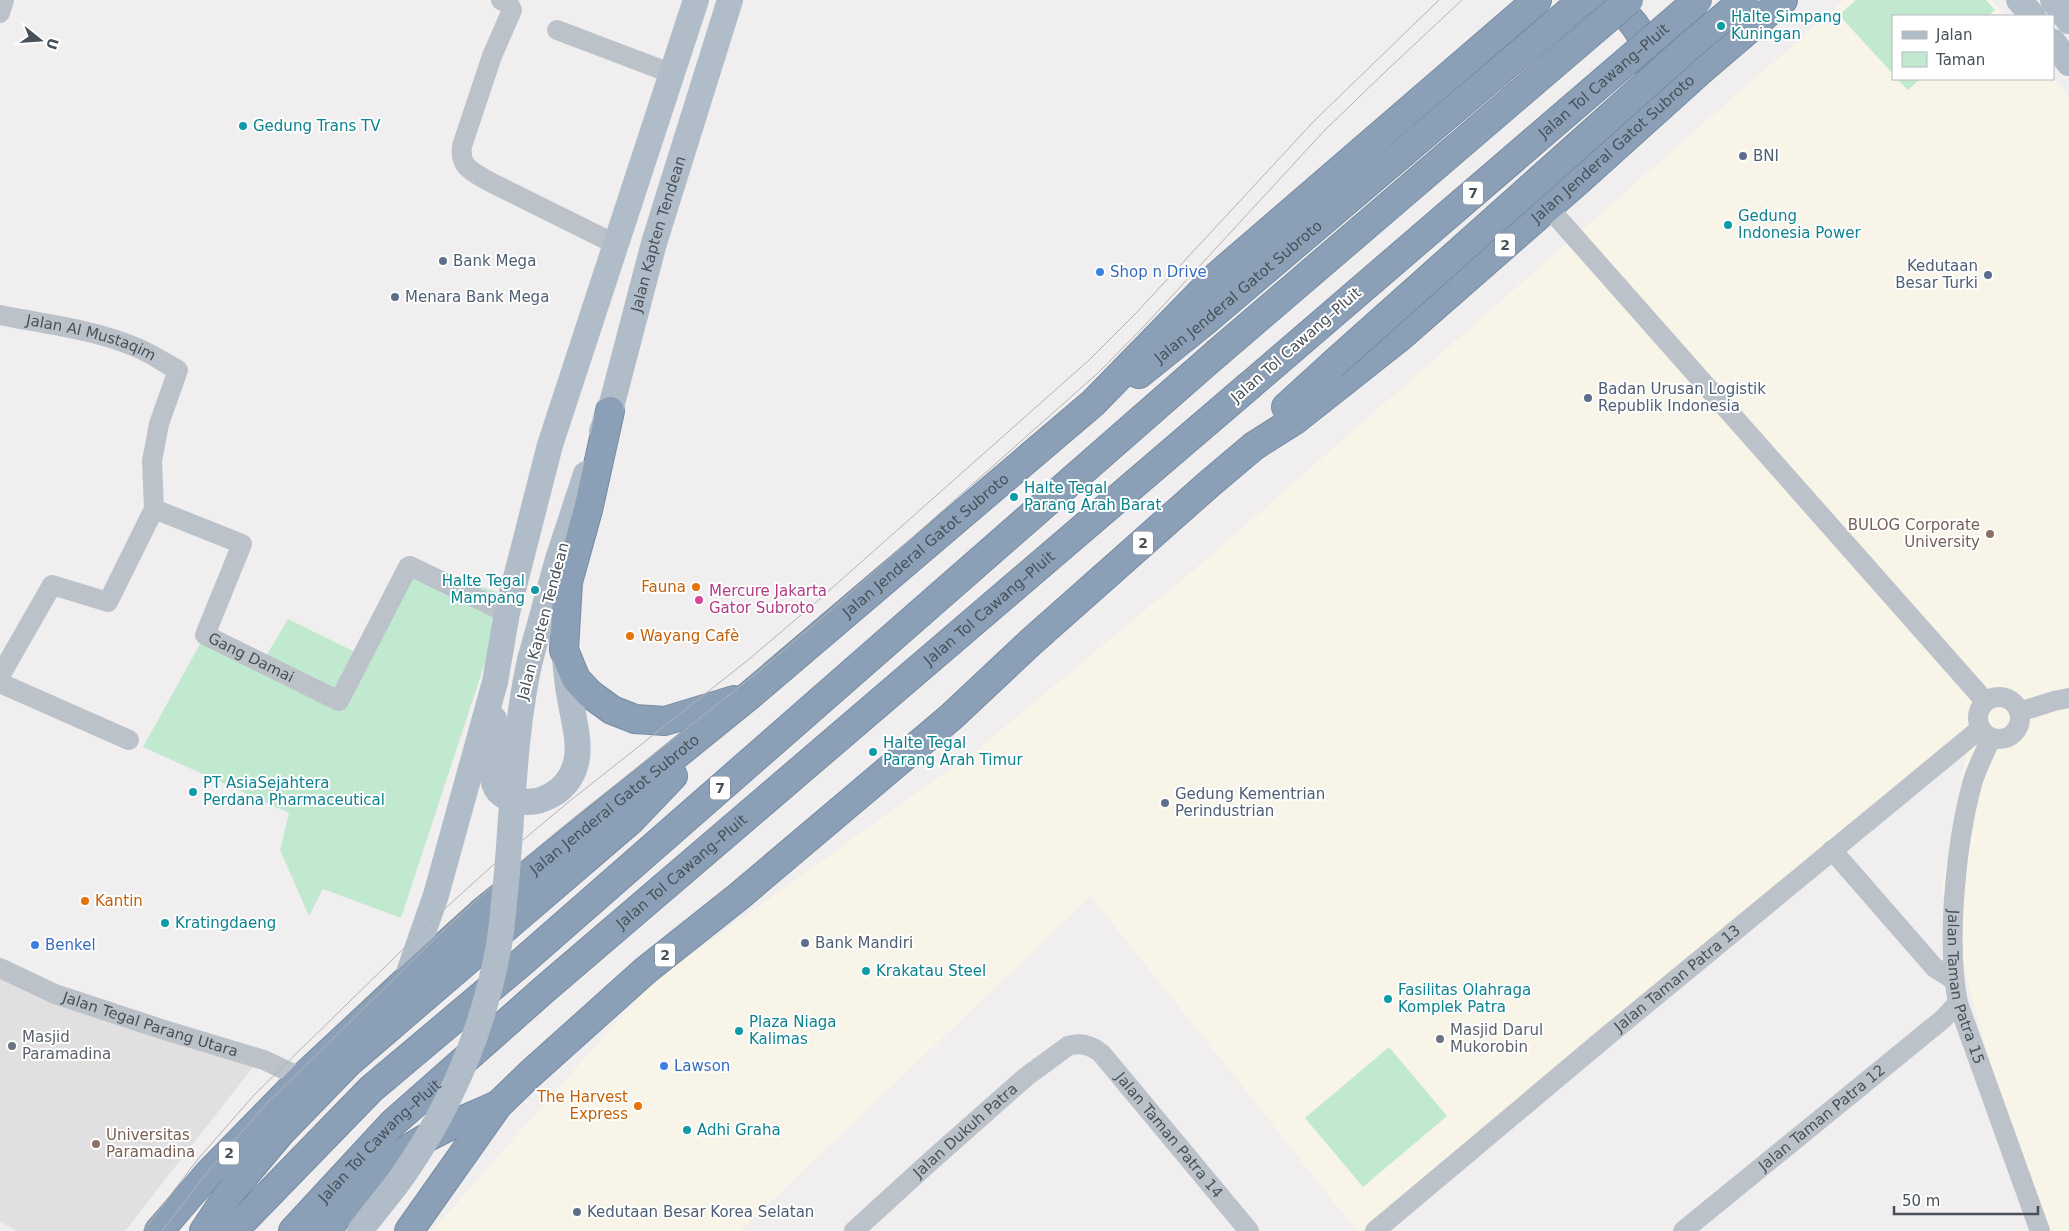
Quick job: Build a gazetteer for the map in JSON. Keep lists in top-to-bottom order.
{
  "streets": {
    "highway": [
      "Jalan Tol Cawang–Pluit",
      "Jalan Jenderal Gatot Subroto",
      "7",
      "2"
    ],
    "main road": ["Jalan Kapten Tendean"],
    "street": [
      "Jalan Al Mustaqim",
      "Gang Damai",
      "Jalan Taman Patra 13",
      "Jalan Taman Patra 15",
      "Jalan Tegal Parang Utara",
      "Jalan Taman Patra 12",
      "Jalan Dukuh Patra",
      "Jalan Taman Patra 14"
    ]
  },
  "crossings": [
    ["Jalan Jenderal Gatot Subroto", "Jalan Kapten Tendean"],
    ["Jalan Jenderal Gatot Subroto", "Jalan Tegal Parang Utara"],
    ["Jalan Kapten Tendean", "Gang Damai"],
    ["Jalan Al Mustaqim", "Gang Damai"],
    ["Jalan Taman Patra 13", "Jalan Taman Patra 15"],
    ["Jalan Taman Patra 15", "Jalan Taman Patra 12"],
    ["Jalan Dukuh Patra", "Jalan Taman Patra 14"]
  ],
  "places": [
    "Halte Simpang Kuningan",
    "Gedung Trans TV",
    "BNI",
    "Gedung Indonesia Power",
    "Bank Mega",
    "Shop n Drive",
    "Kedutaan Besar Turki",
    "Menara Bank Mega",
    "Badan Urusan Logistik Republik Indonesia",
    "Halte Tegal Parang Arah Barat",
    "BULOG Corporate University",
    "Fauna",
    "Halte Tegal Mampang",
    "Mercure Jakarta Gator Subroto",
    "Wayang Cafè",
    "Halte Tegal Parang Arah Timur",
    "PT AsiaSejahtera Perdana Pharmaceutical",
    "Gedung Kementrian Perindustrian",
    "Kantin",
    "Kratingdaeng",
    "Bank Mandiri",
    "Benkel",
    "Krakatau Steel",
    "Fasilitas Olahraga Komplek Patra",
    "Plaza Niaga Kalimas",
    "Masjid Darul Mukorobin",
    "Masjid Paramadina",
    "Lawson",
    "The Harvest Express",
    "Adhi Graha",
    "Universitas Paramadina",
    "Kedutaan Besar Korea Selatan"
  ],
  "legend": ["Jalan", "Taman"],
  "scale_bar": "50 m",
  "north": "right"
}
